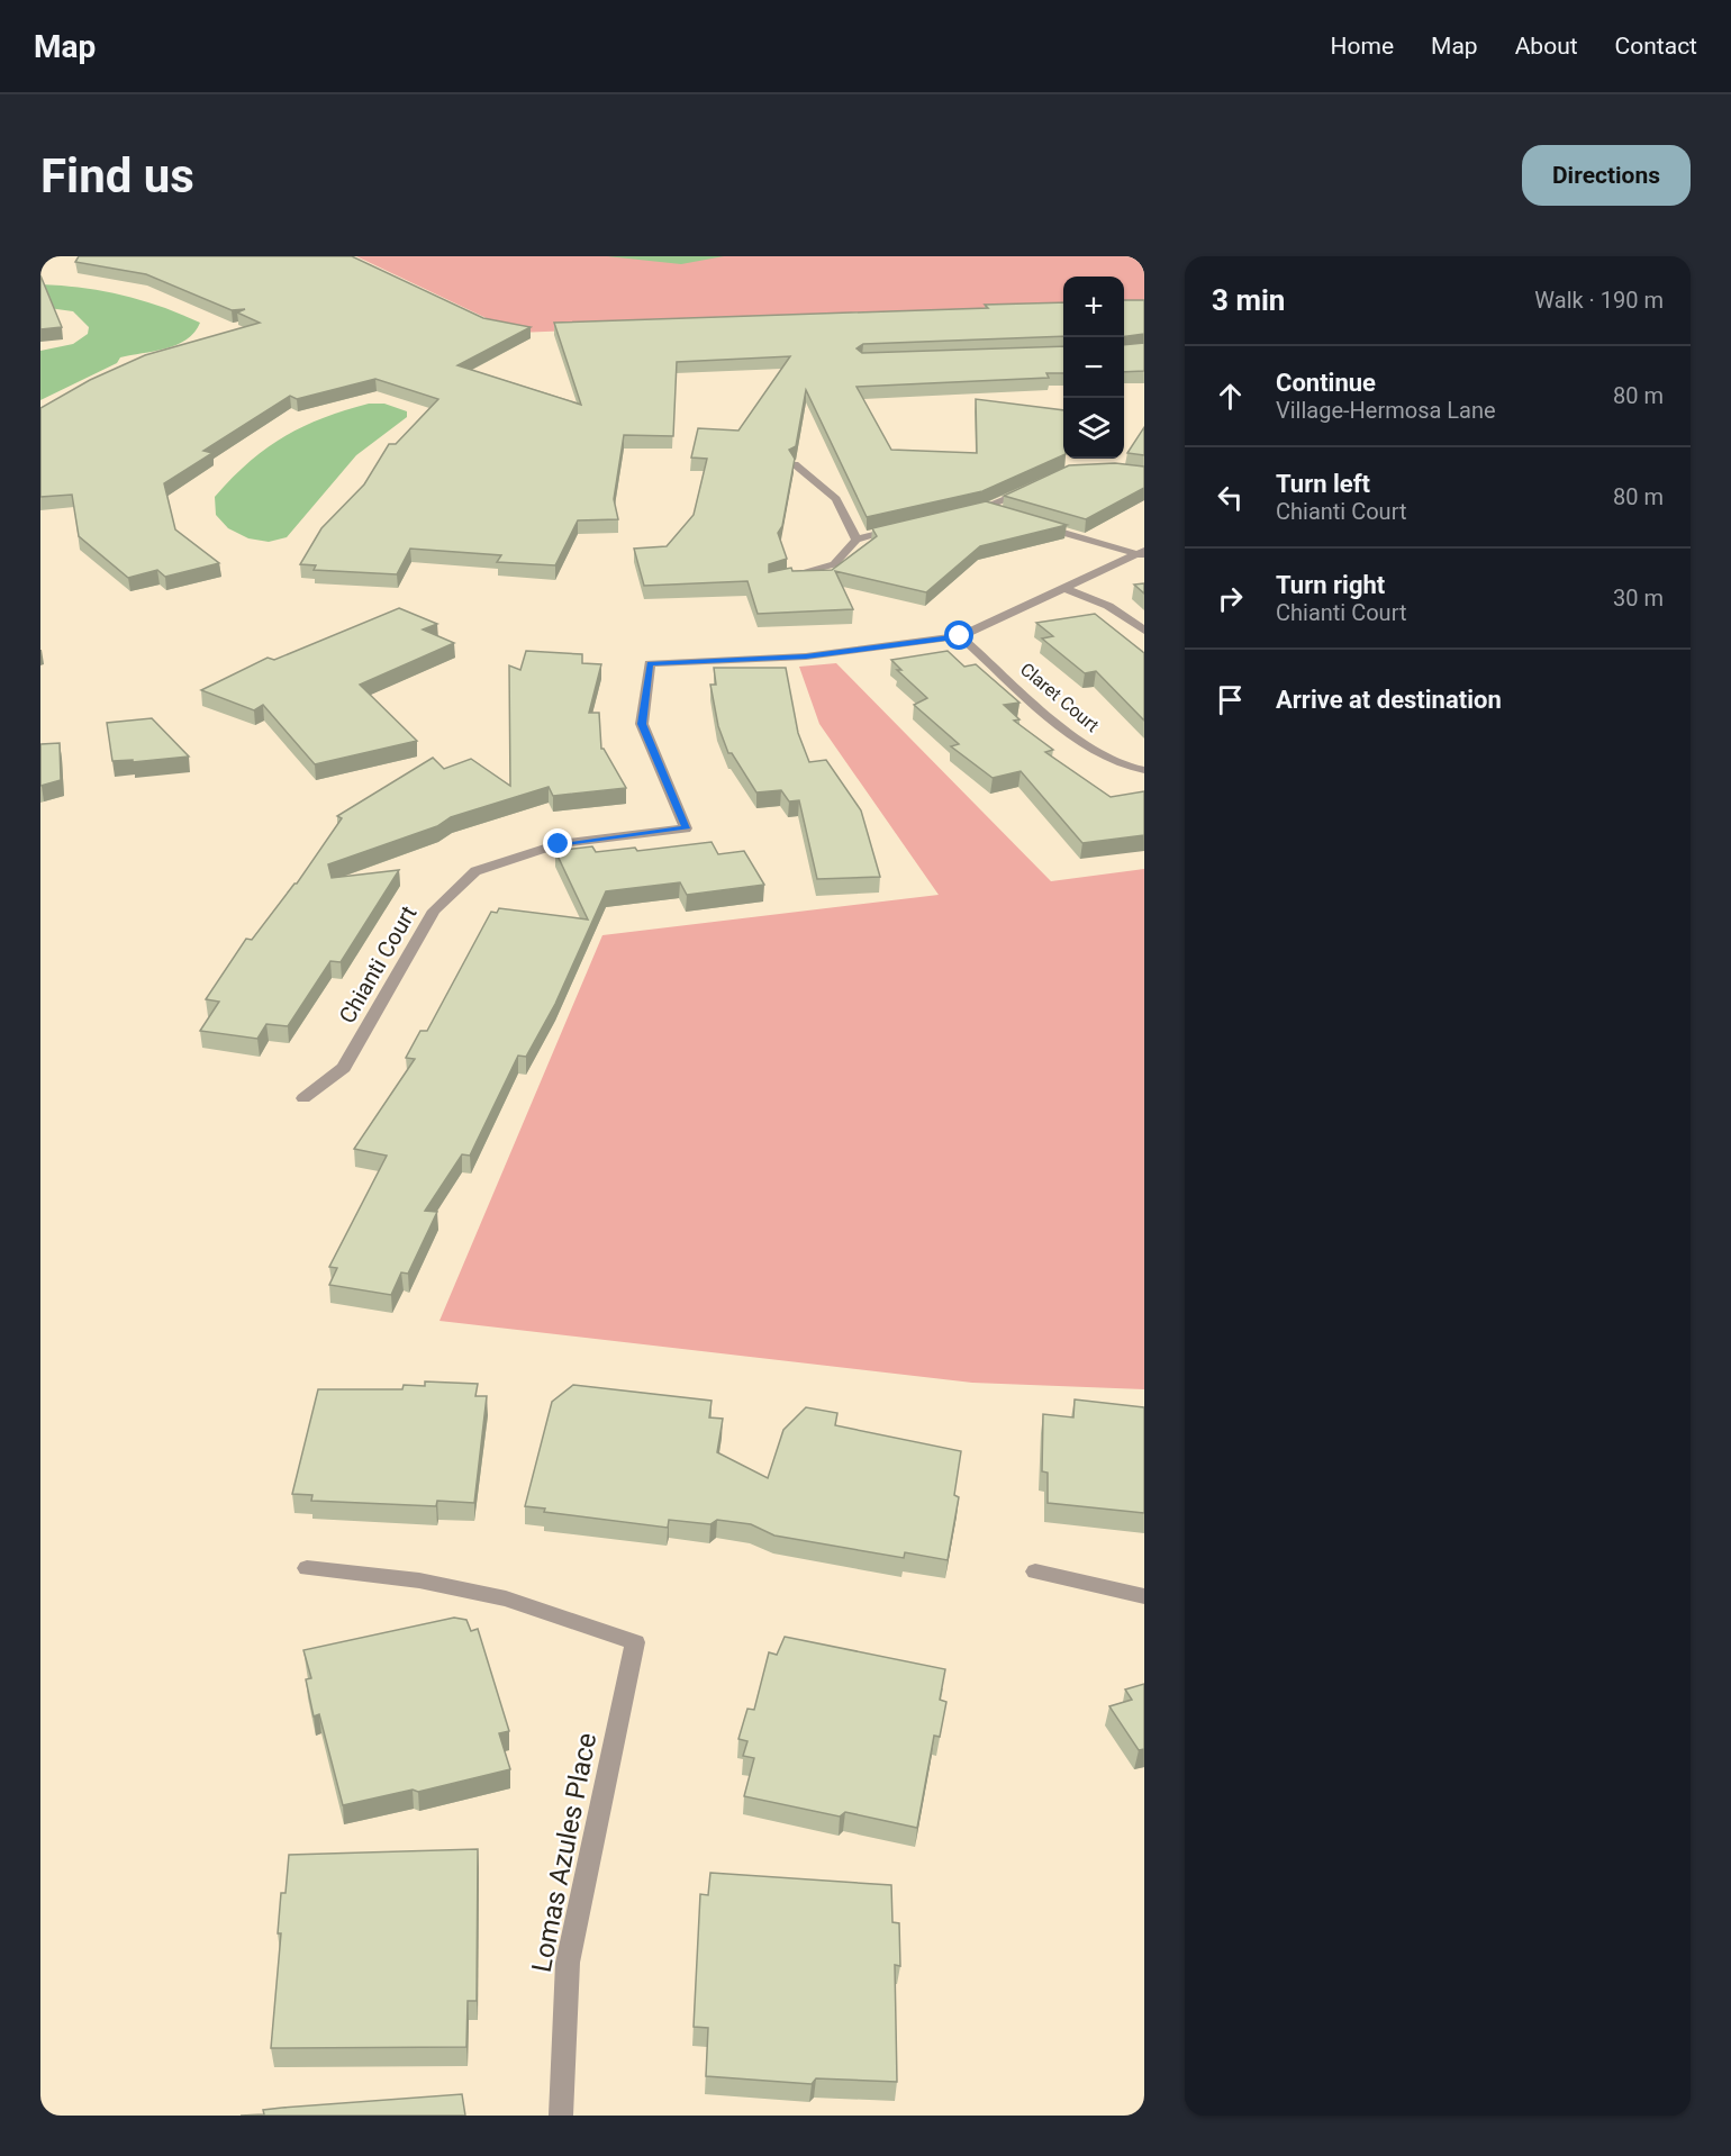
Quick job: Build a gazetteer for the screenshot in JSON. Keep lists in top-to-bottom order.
{
  "streets": {
    "street": ["Claret Court", "Chianti Court", "Lomas Azules Place"]
  },
  "crossings": [
    ["Claret Court", "Chianti Court"]
  ],
  "page": {
    "header": "Map",
    "nav": [
      "Home",
      "Map",
      "About",
      "Contact"
    ],
    "buttons": "Directions",
    "title": "Find us",
    "heading": ["3 min", "Walk · 190 m"],
    "map_buttons": ["+", "−"],
    "list": [
      ["Continue", "Village-Hermosa Lane", "80 m"],
      ["Turn left", "Chianti Court", "80 m"],
      ["Turn right", "Chianti Court", "30 m"],
      "Arrive at destination"
    ]
  }
}
